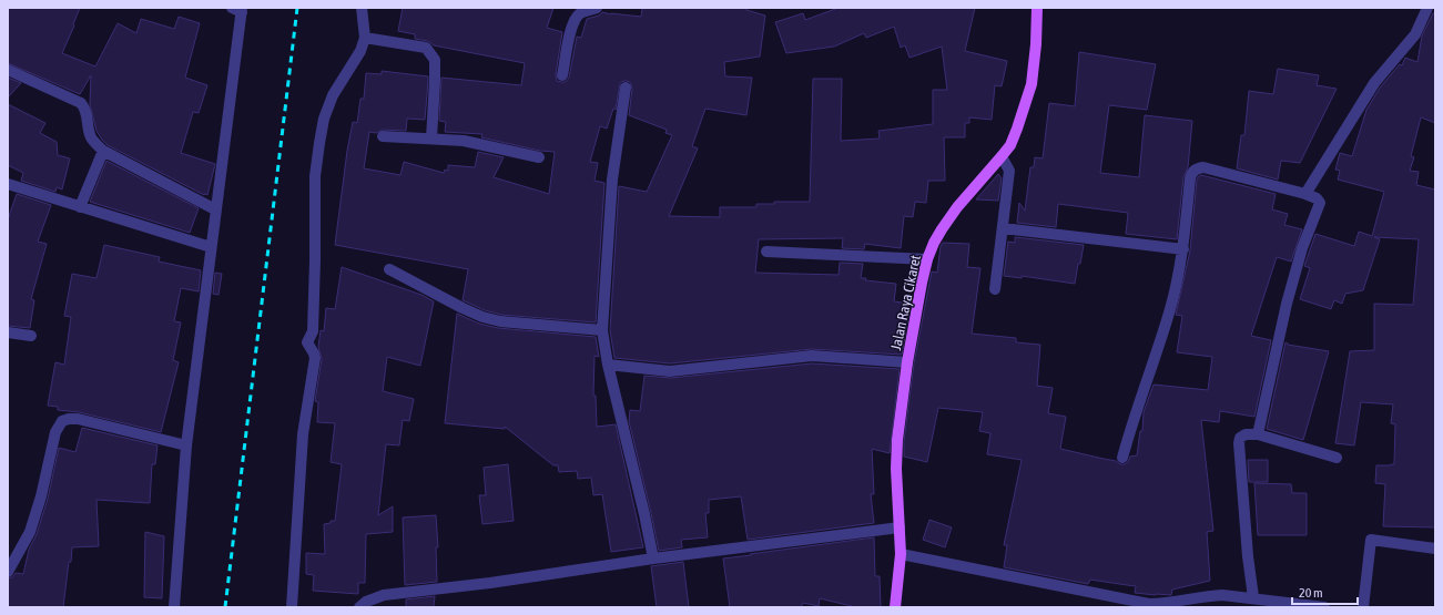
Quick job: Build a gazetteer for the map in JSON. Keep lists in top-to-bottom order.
{
  "streets": {
    "main road": ["Jalan Raya Cikaret"]
  },
  "scale_bar": "20 m"
}
